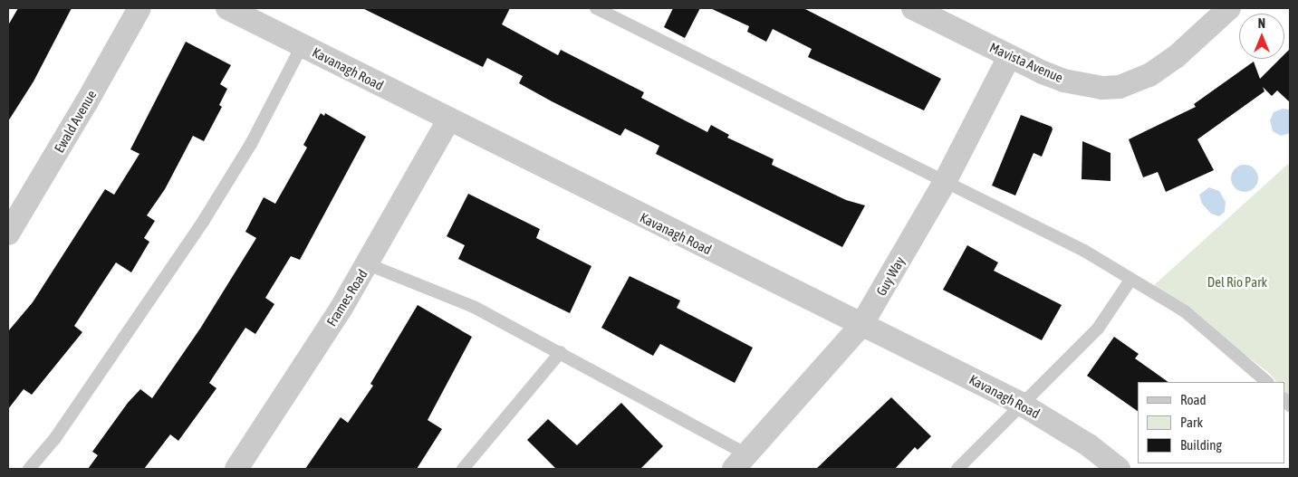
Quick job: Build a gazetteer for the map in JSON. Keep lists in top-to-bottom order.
{
  "streets": {
    "street": [
      "Mavista Avenue",
      "Kavanagh Road",
      "Ewald Avenue",
      "Guy Way",
      "Frames Road"
    ]
  },
  "crossings": [
    ["Mavista Avenue", "Guy Way"],
    ["Kavanagh Road", "Guy Way"],
    ["Kavanagh Road", "Frames Road"]
  ],
  "parks": ["Del Rio Park"],
  "legend": ["Road", "Park", "Building"],
  "north": "top"
}
